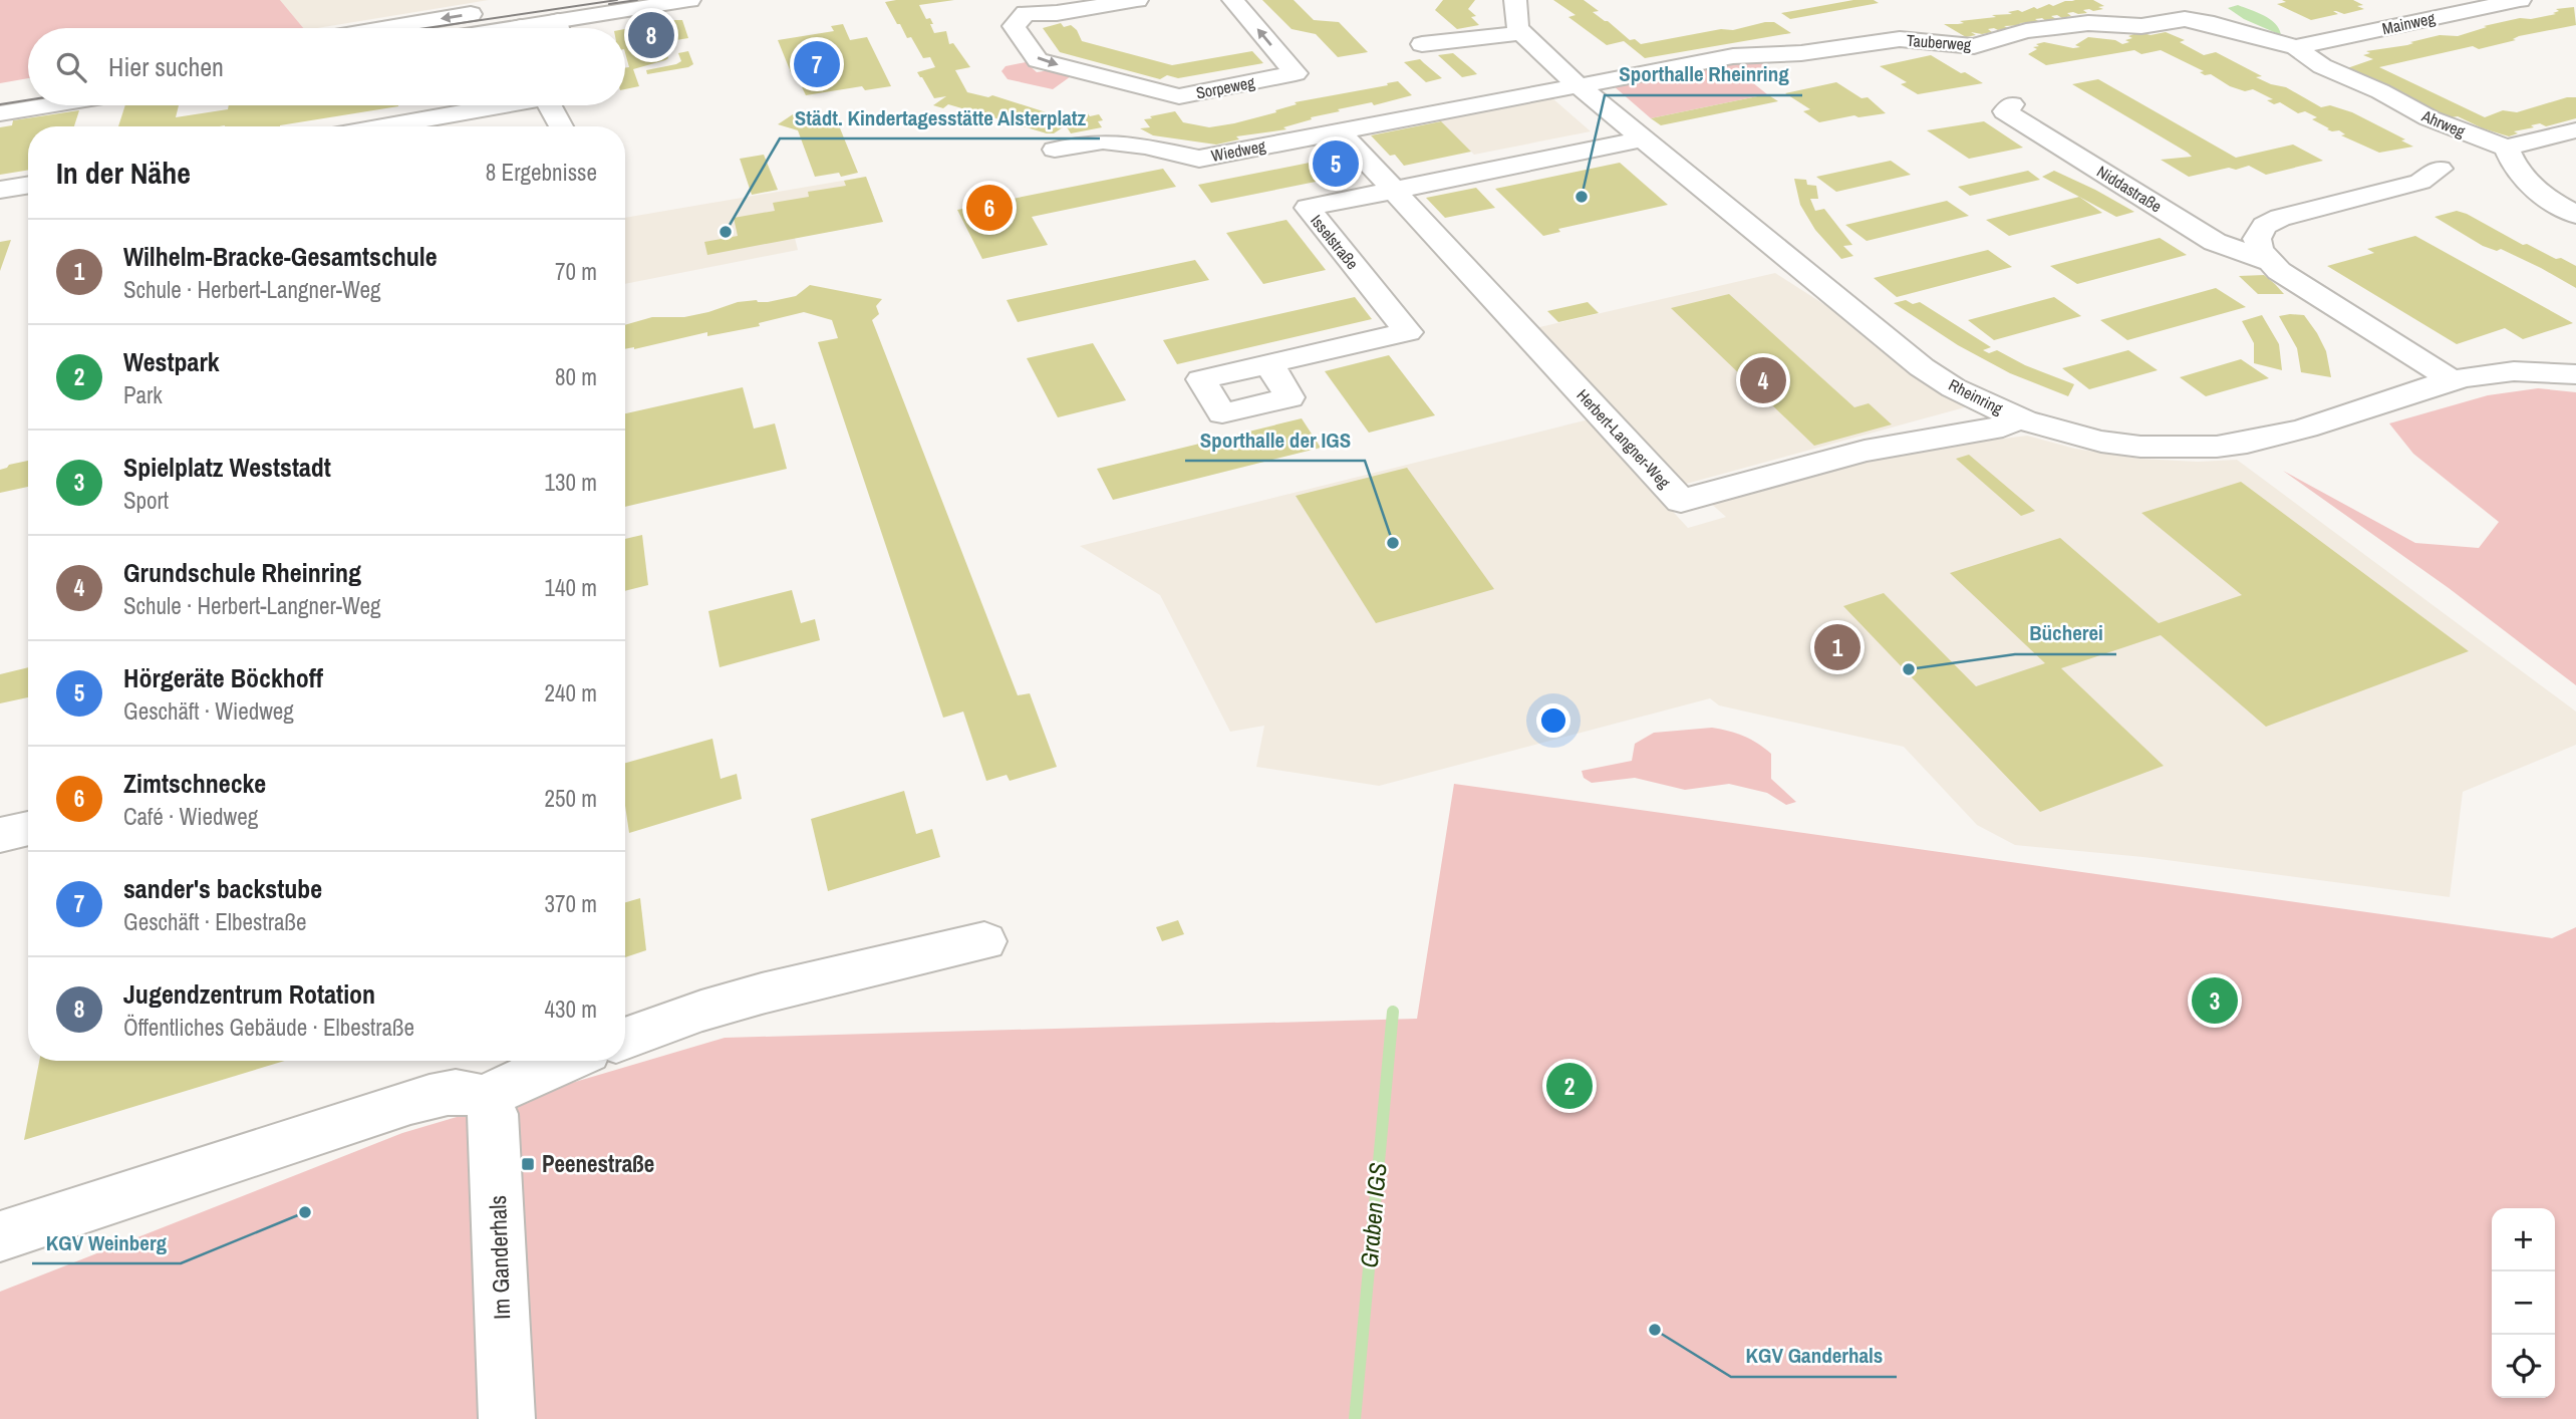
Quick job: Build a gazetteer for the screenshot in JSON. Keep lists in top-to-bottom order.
{
  "streets": {
    "street": [
      "Mainweg",
      "Tauberweg",
      "Sorpeweg",
      "Ahrweg",
      "Wiedweg",
      "Niddastraße",
      "Isselstraße",
      "Rheinring",
      "Herbert-Langner-Weg",
      "Im Ganderhals"
    ]
  },
  "crossings": [
    ["Mainweg", "Tauberweg"],
    ["Mainweg", "Ahrweg"],
    ["Tauberweg", "Ahrweg"],
    ["Tauberweg", "Wiedweg"],
    ["Tauberweg", "Rheinring"],
    ["Wiedweg", "Rheinring"],
    ["Wiedweg", "Herbert-Langner-Weg"],
    ["Niddastraße", "Rheinring"],
    ["Isselstraße", "Rheinring"],
    ["Isselstraße", "Herbert-Langner-Weg"],
    ["Rheinring", "Herbert-Langner-Weg"]
  ],
  "water": ["Graben IGS"],
  "places": {
    "other": [
      "Sporthalle Rheinring",
      "Städt. Kindertagesstätte Alsterplatz",
      "Sporthalle der IGS",
      "Bücherei",
      "KGV Weinberg",
      "KGV Ganderhals"
    ],
    "transit": ["Peenestraße"]
  },
  "page": {
    "pins": [
      "8",
      "7",
      "5",
      "6",
      "4",
      "1",
      "3",
      "2"
    ],
    "search": "Hier suchen",
    "heading": ["In der Nähe", "8 Ergebnisse"],
    "list": [
      {
        "mark": "1",
        "name": "Wilhelm-Bracke-Gesamtschule",
        "note": "Schule · Herbert-Langner-Weg",
        "value": "70 m"
      },
      {
        "mark": "2",
        "name": "Westpark",
        "note": "Park",
        "value": "80 m"
      },
      {
        "mark": "3",
        "name": "Spielplatz Weststadt",
        "note": "Sport",
        "value": "130 m"
      },
      {
        "mark": "4",
        "name": "Grundschule Rheinring",
        "note": "Schule · Herbert-Langner-Weg",
        "value": "140 m"
      },
      {
        "mark": "5",
        "name": "Hörgeräte Böckhoff",
        "note": "Geschäft · Wiedweg",
        "value": "240 m"
      },
      {
        "mark": "6",
        "name": "Zimtschnecke",
        "note": "Café · Wiedweg",
        "value": "250 m"
      },
      {
        "mark": "7",
        "name": "sander's backstube",
        "note": "Geschäft · Elbestraße",
        "value": "370 m"
      },
      {
        "mark": "8",
        "name": "Jugendzentrum Rotation",
        "note": "Öffentliches Gebäude · Elbestraße",
        "value": "430 m"
      }
    ],
    "map_buttons": ["+", "−"]
  }
}
